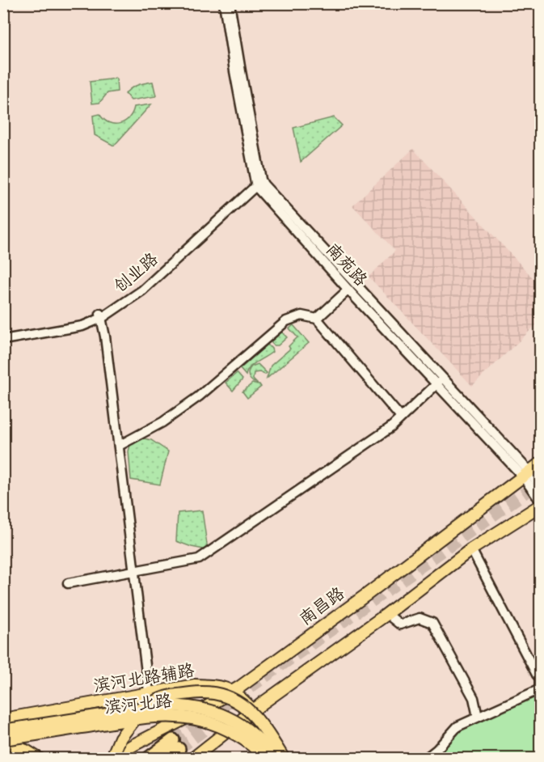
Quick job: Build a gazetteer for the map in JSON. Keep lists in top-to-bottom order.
{
  "streets": {
    "main road": ["南昌路", "滨河北路辅路", "滨河北路"],
    "street": ["南苑路", "创业路"]
  },
  "crossings": [
    ["南苑路", "创业路"],
    ["南苑路", "南昌路"],
    ["南昌路", "滨河北路辅路"],
    ["滨河北路辅路", "滨河北路"]
  ]
}
